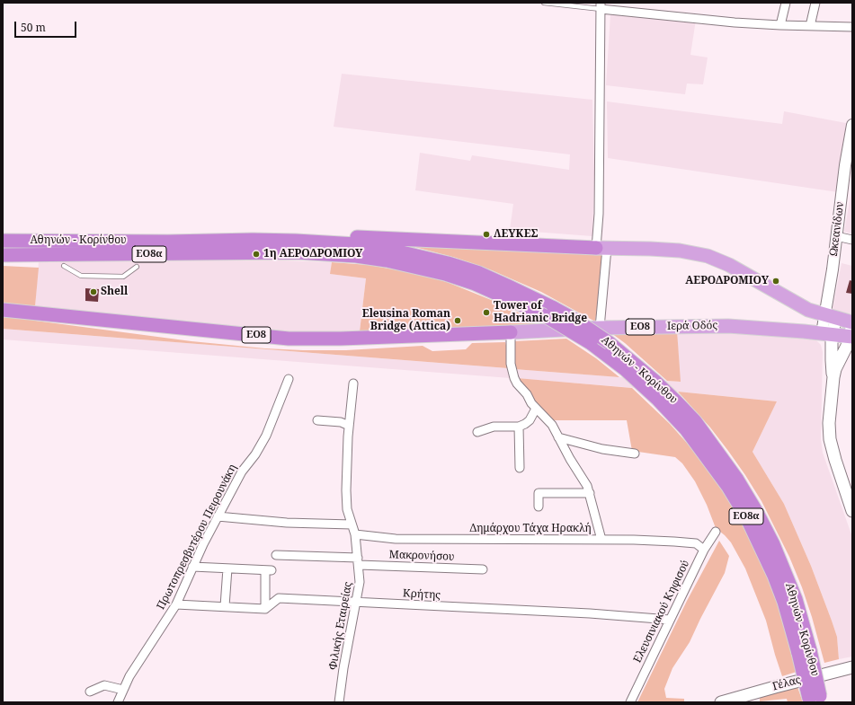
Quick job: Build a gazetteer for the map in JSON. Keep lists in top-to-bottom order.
{
  "streets": {
    "highway": ["Αθηνών - Κορίνθου", "ΕΟ8α", "ΕΟ8"],
    "main road": ["Ωκεανίδων", "Ιερά Οδός", "Γέλας"],
    "street": [
      "Δημάρχου Τάχα Ηρακλή",
      "Πρωτοπρεσβυτέρου Πειρουνάκη",
      "Μακρονήσου",
      "Κρήτης",
      "Ελευσινιακού Κηφισού",
      "Φιλικής Εταιρείας"
    ]
  },
  "crossings": [
    ["Ωκεανίδων", "Ιερά Οδός"],
    ["Ιερά Οδός", "ΕΟ8"],
    ["Δημάρχου Τάχα Ηρακλή", "Ελευσινιακού Κηφισού"],
    ["Δημάρχου Τάχα Ηρακλή", "Φιλικής Εταιρείας"],
    ["Μακρονήσου", "Φιλικής Εταιρείας"],
    ["Κρήτης", "Ελευσινιακού Κηφισού"],
    ["Κρήτης", "Φιλικής Εταιρείας"]
  ],
  "places": [
    "ΛΕΥΚΕΣ",
    "1η ΑΕΡΟΔΡΟΜΙΟΥ",
    "ΑΕΡΟΔΡΟΜΙΟΥ",
    "Shell",
    "Tower of Hadrianic Bridge",
    "Eleusina Roman Bridge (Attica)"
  ],
  "scale_bar": "50 m"
}
